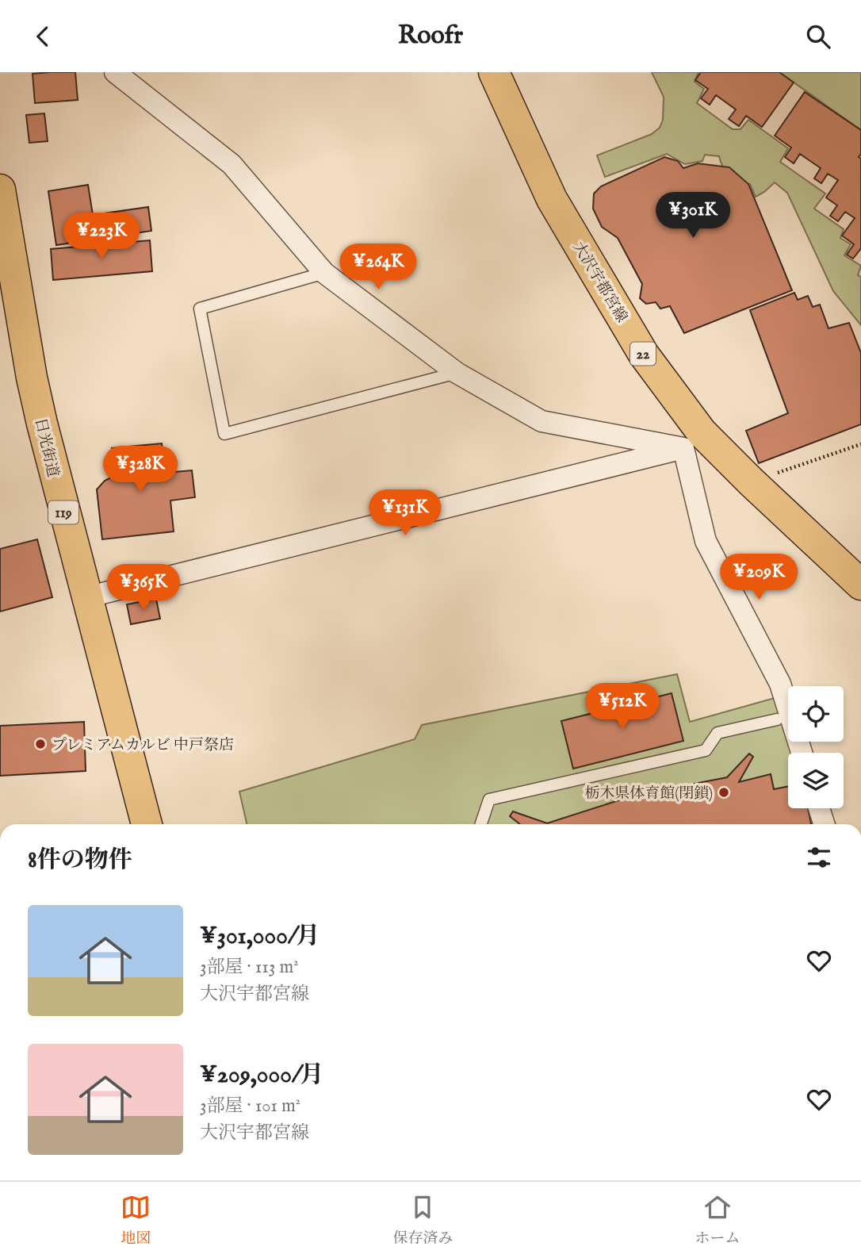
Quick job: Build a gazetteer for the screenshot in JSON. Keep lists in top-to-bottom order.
{
  "streets": {
    "main road": [
      "大沢宇都宮線",
      "22",
      "日光街道",
      "119"
    ]
  },
  "places": ["プレミアムカルビ 中戸祭店", "栃木県体育館(閉鎖)"],
  "page": {
    "header": "Roofr",
    "price": [
      "¥301K",
      "¥223K",
      "¥264K",
      "¥328K",
      "¥131K",
      "¥209K",
      "¥365K",
      "¥512K"
    ],
    "heading": "8件の物件",
    "list": [
      {
        "name": "¥301,000/月",
        "note": "3部屋 · 113 m² · 大沢宇都宮線"
      },
      {
        "name": "¥209,000/月",
        "note": "3部屋 · 101 m² · 大沢宇都宮線"
      }
    ],
    "tabs": ["地図", "保存済み", "ホーム"]
  }
}
